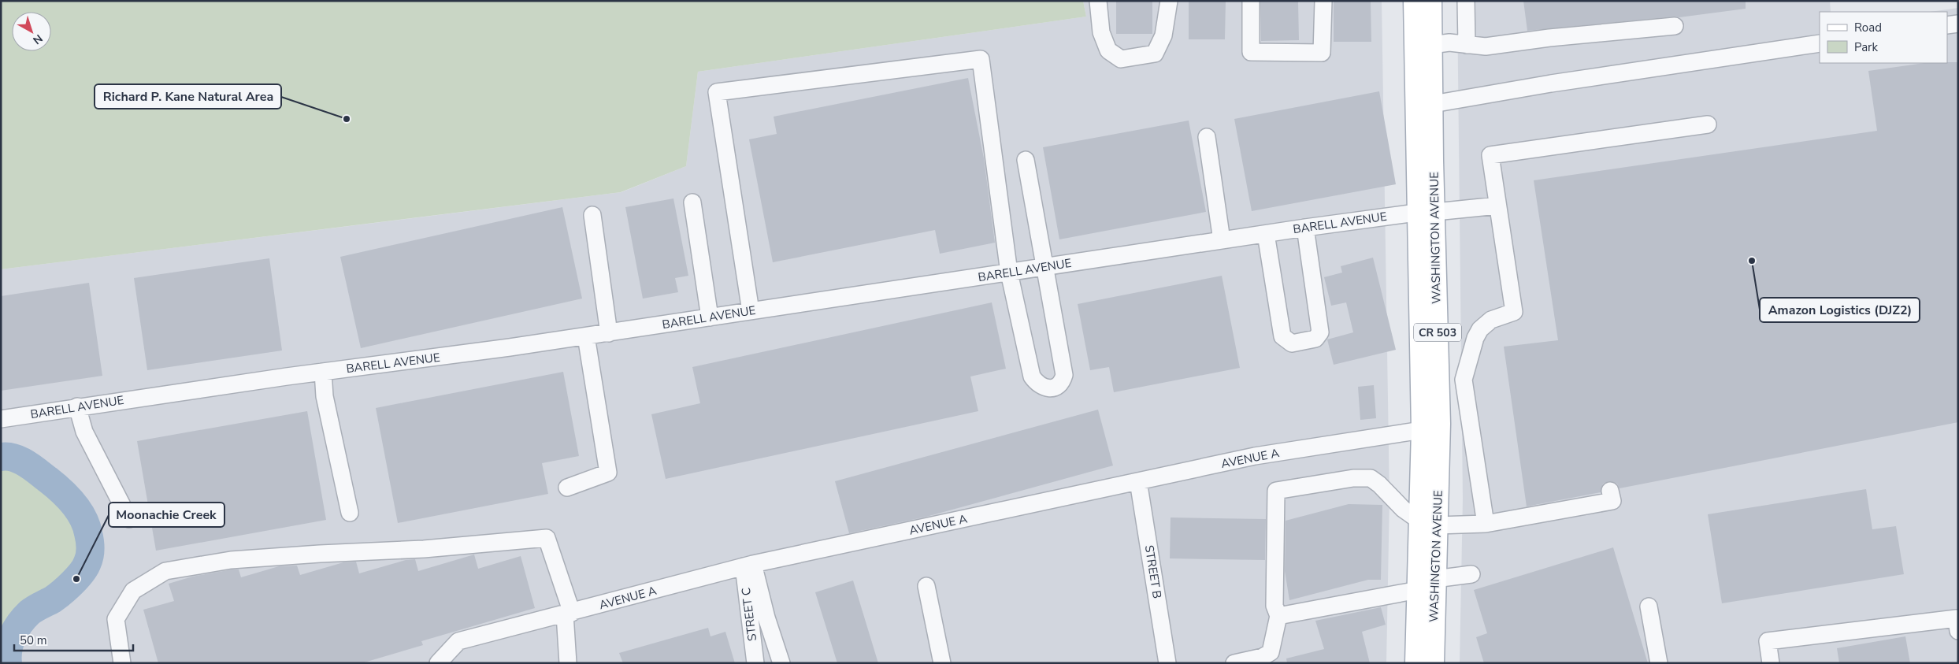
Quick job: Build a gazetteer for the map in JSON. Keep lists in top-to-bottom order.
{
  "streets": {
    "main road": ["WASHINGTON AVENUE", "CR 503"],
    "street": [
      "BARELL AVENUE",
      "AVENUE A",
      "STREET B",
      "STREET C"
    ]
  },
  "crossings": [
    ["BARELL AVENUE", "WASHINGTON AVENUE"],
    ["WASHINGTON AVENUE", "AVENUE A"],
    ["AVENUE A", "STREET B"],
    ["AVENUE A", "STREET C"]
  ],
  "places": ["Richard P. Kane Natural Area", "Amazon Logistics (DJZ2)", "Moonachie Creek"],
  "legend": ["Road", "Park"],
  "scale_bar": "50 m",
  "north": "bottom right"
}
